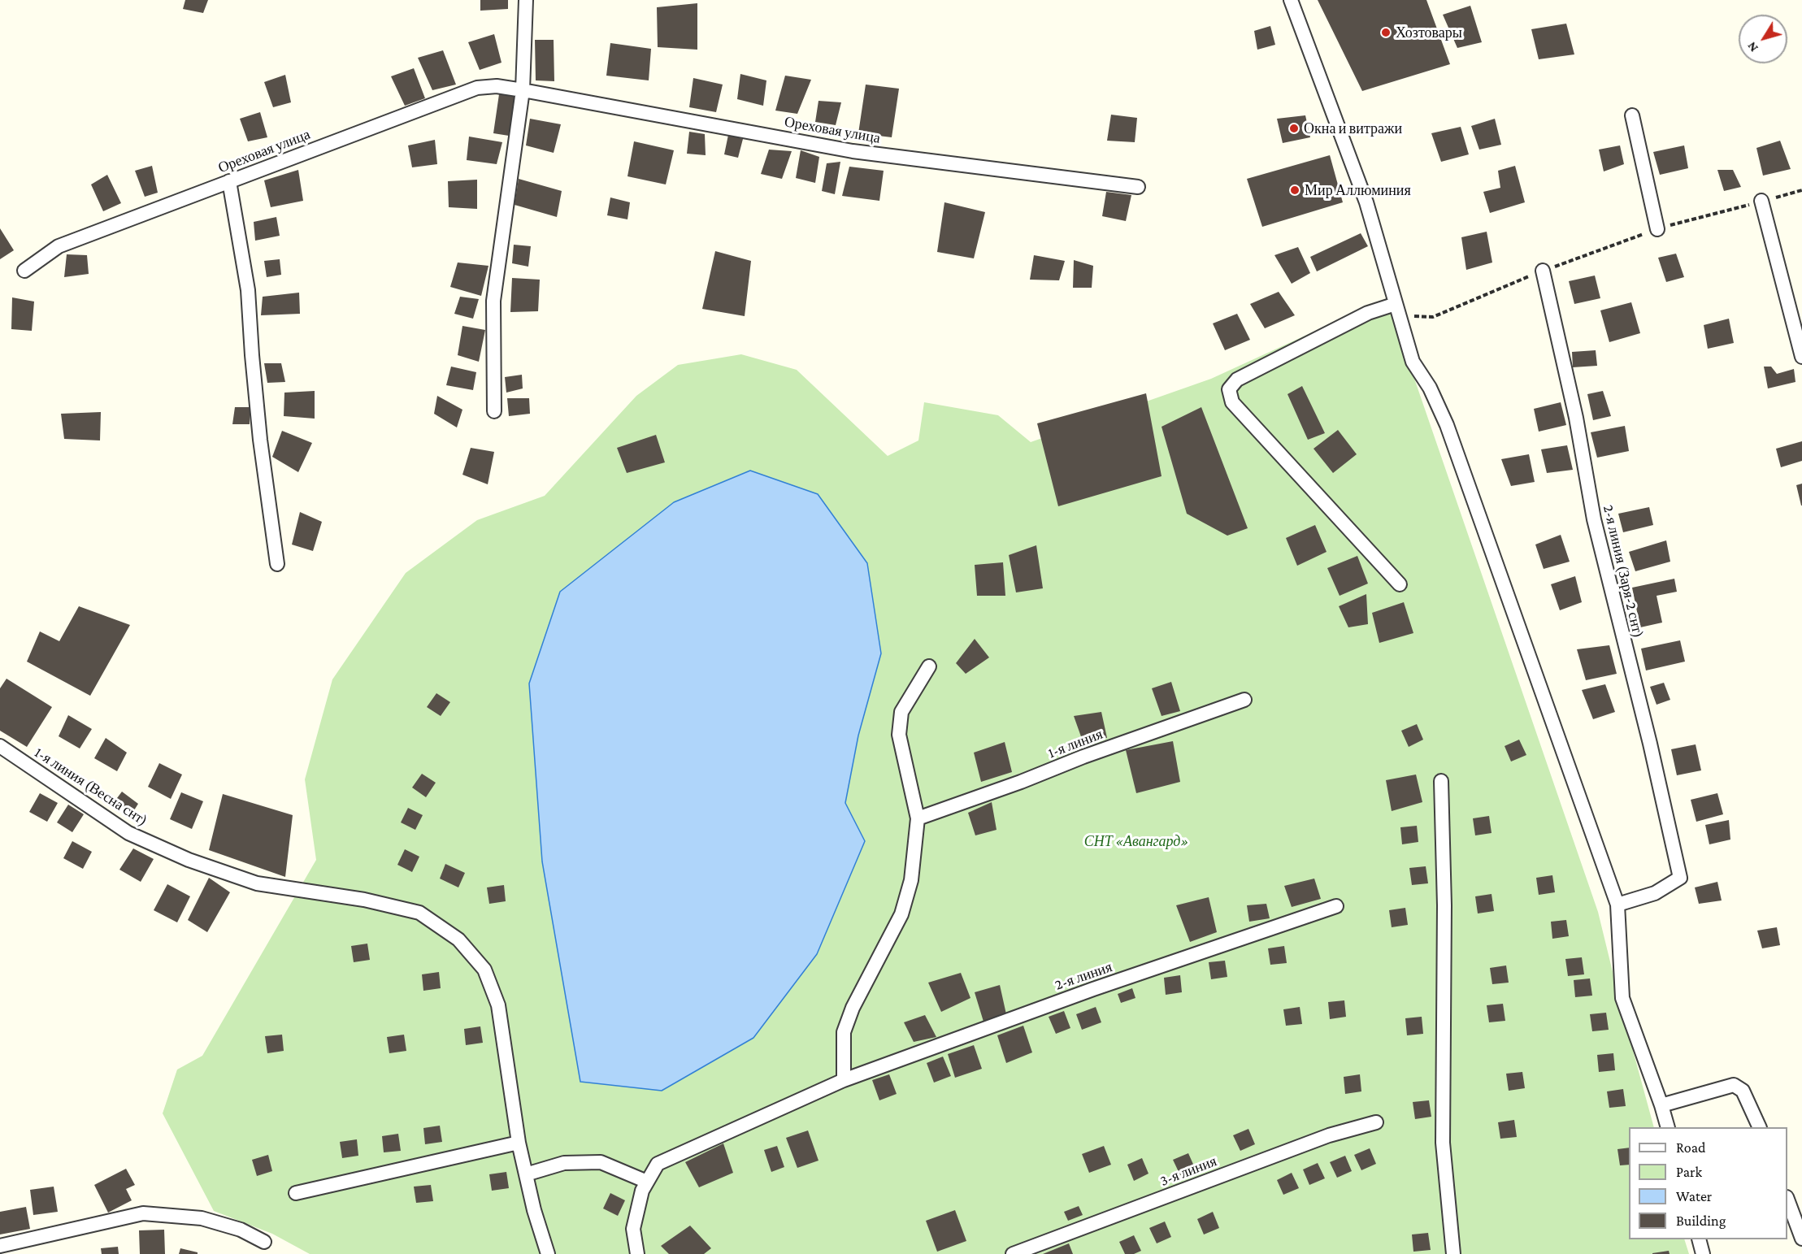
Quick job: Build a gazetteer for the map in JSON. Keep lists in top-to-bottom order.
{
  "streets": {
    "street": [
      "Ореховая улица",
      "2-я линия (Заря-2 снт)",
      "1-я линия",
      "1-я линия (Весна снт)",
      "2-я линия",
      "3-я линия"
    ]
  },
  "parks": ["СНТ «Авангард»"],
  "places": ["Хозтовары", "Окна и витражи", "Мир Аллюминия"],
  "legend": [
    "Road",
    "Park",
    "Water",
    "Building"
  ],
  "north": "bottom left"
}
